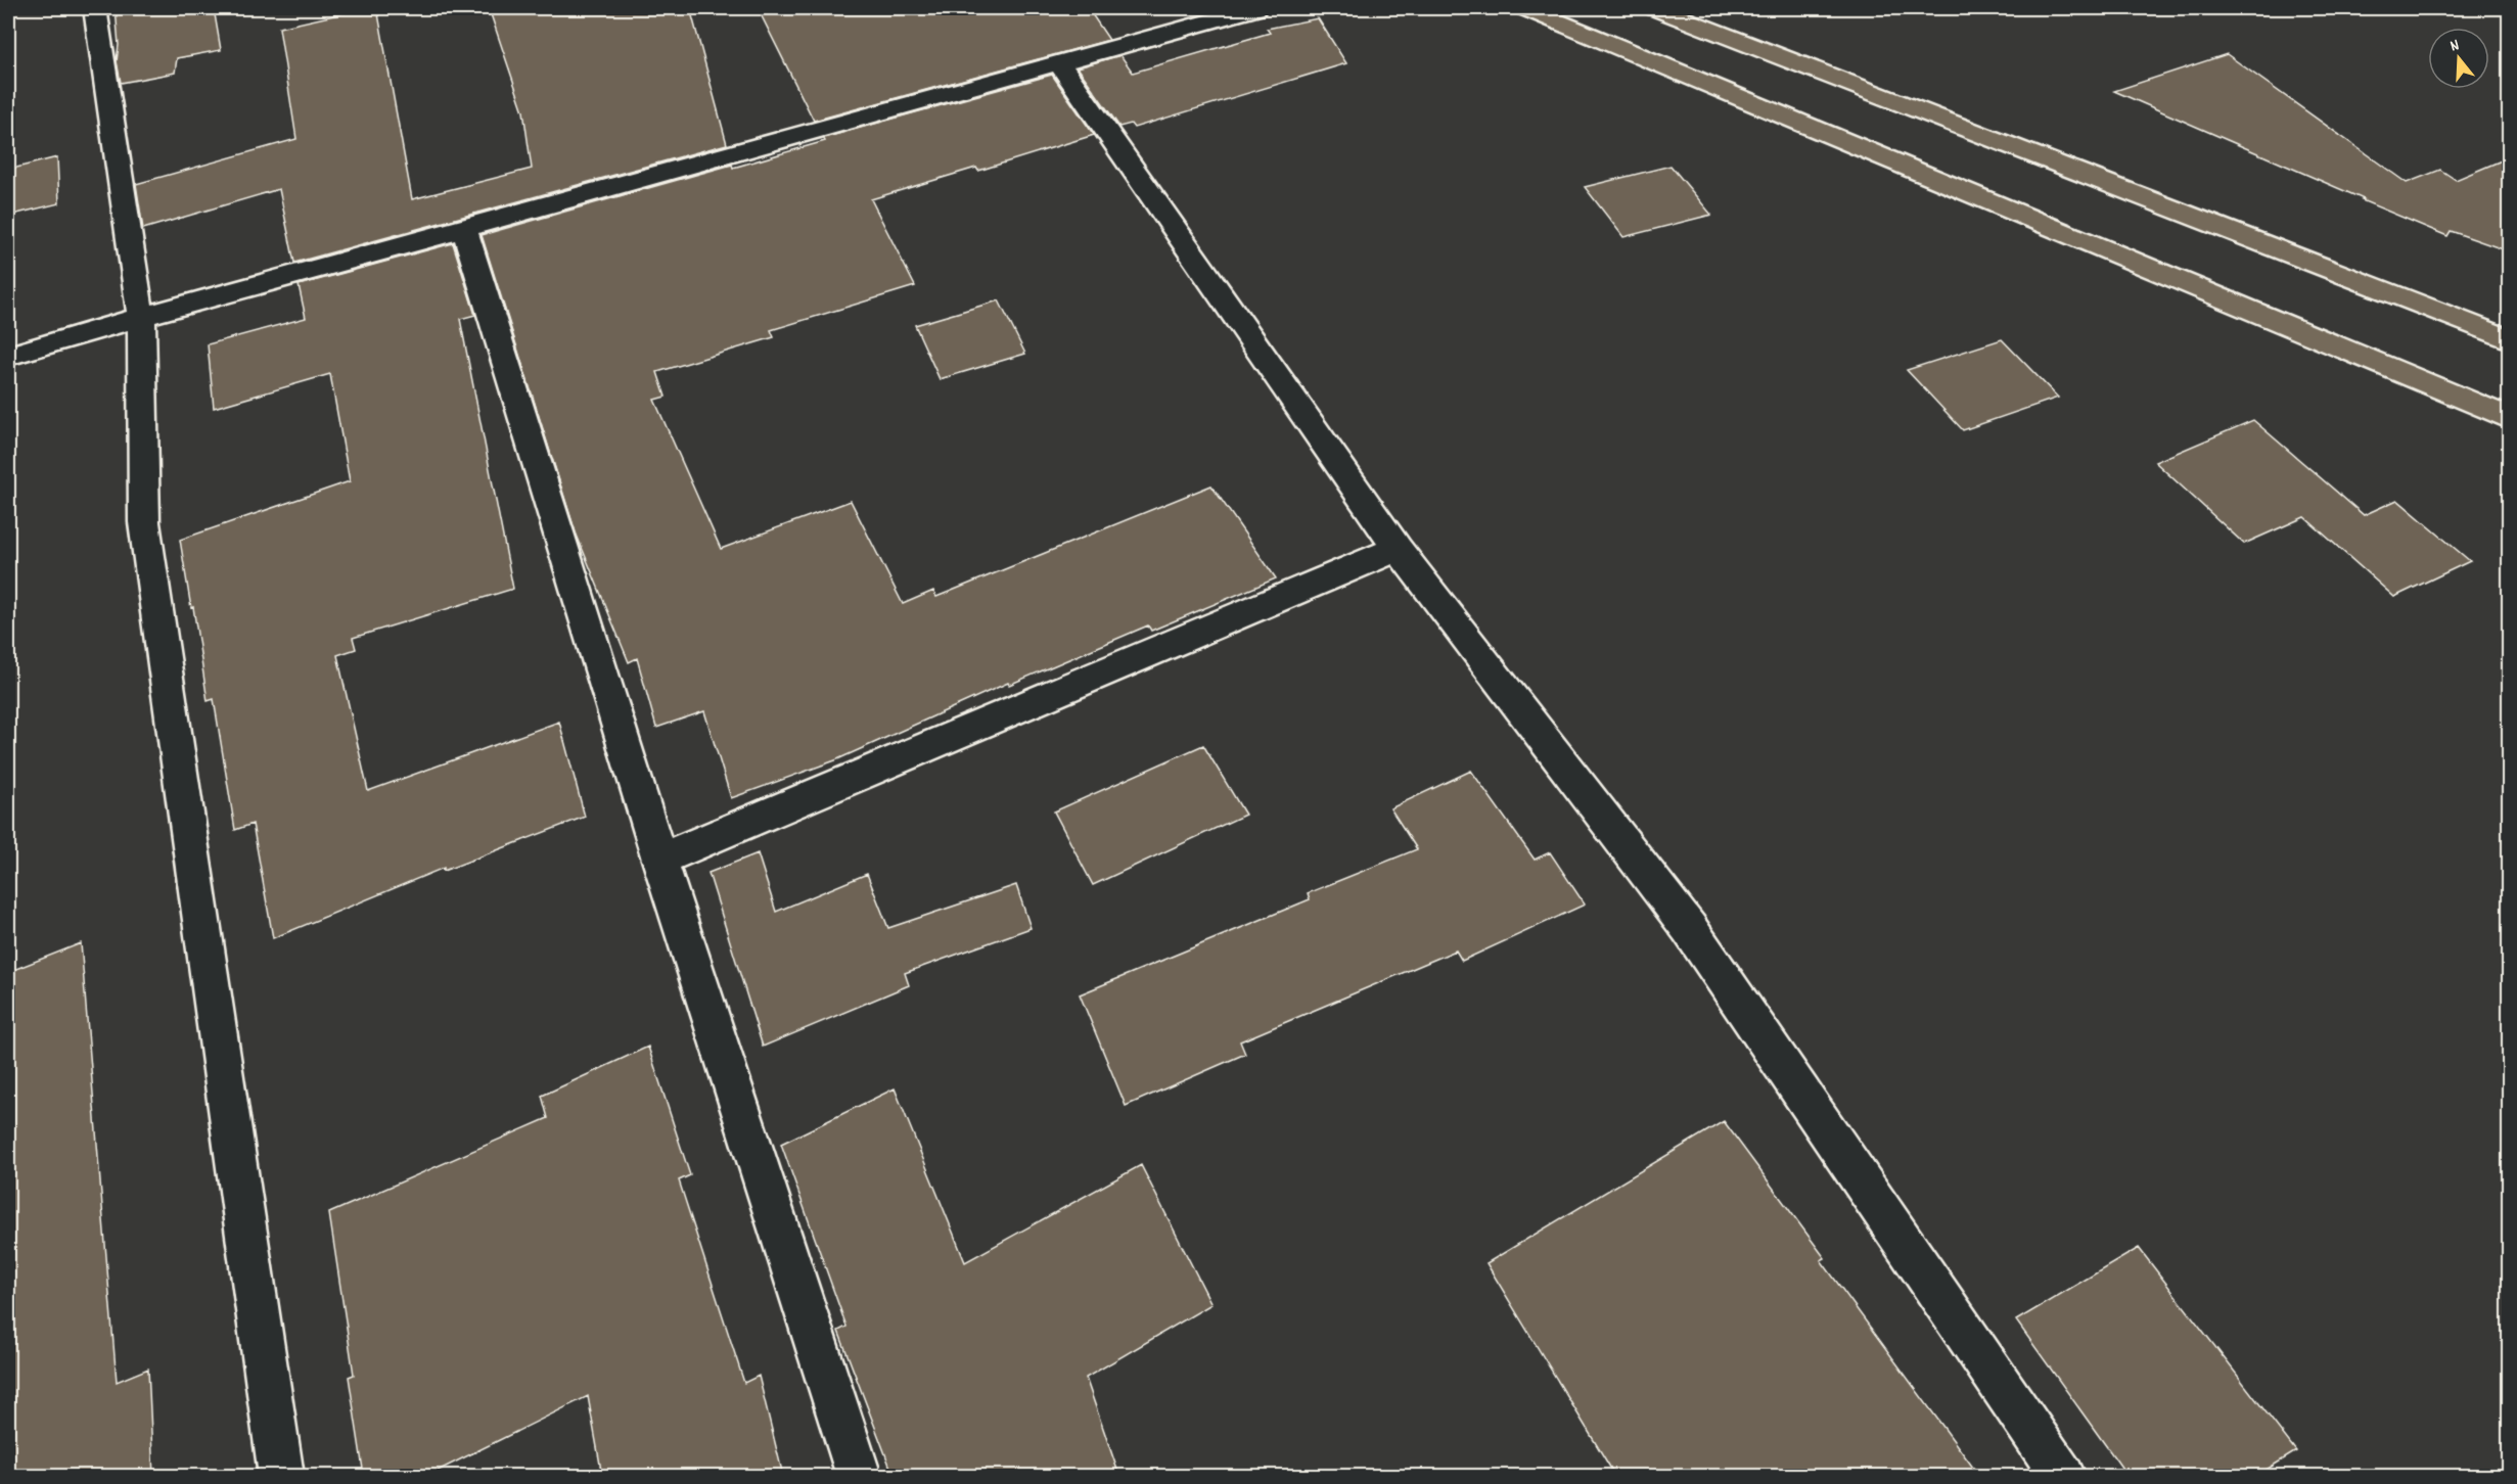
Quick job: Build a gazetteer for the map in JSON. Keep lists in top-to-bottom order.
{
  "north": "top"
}
